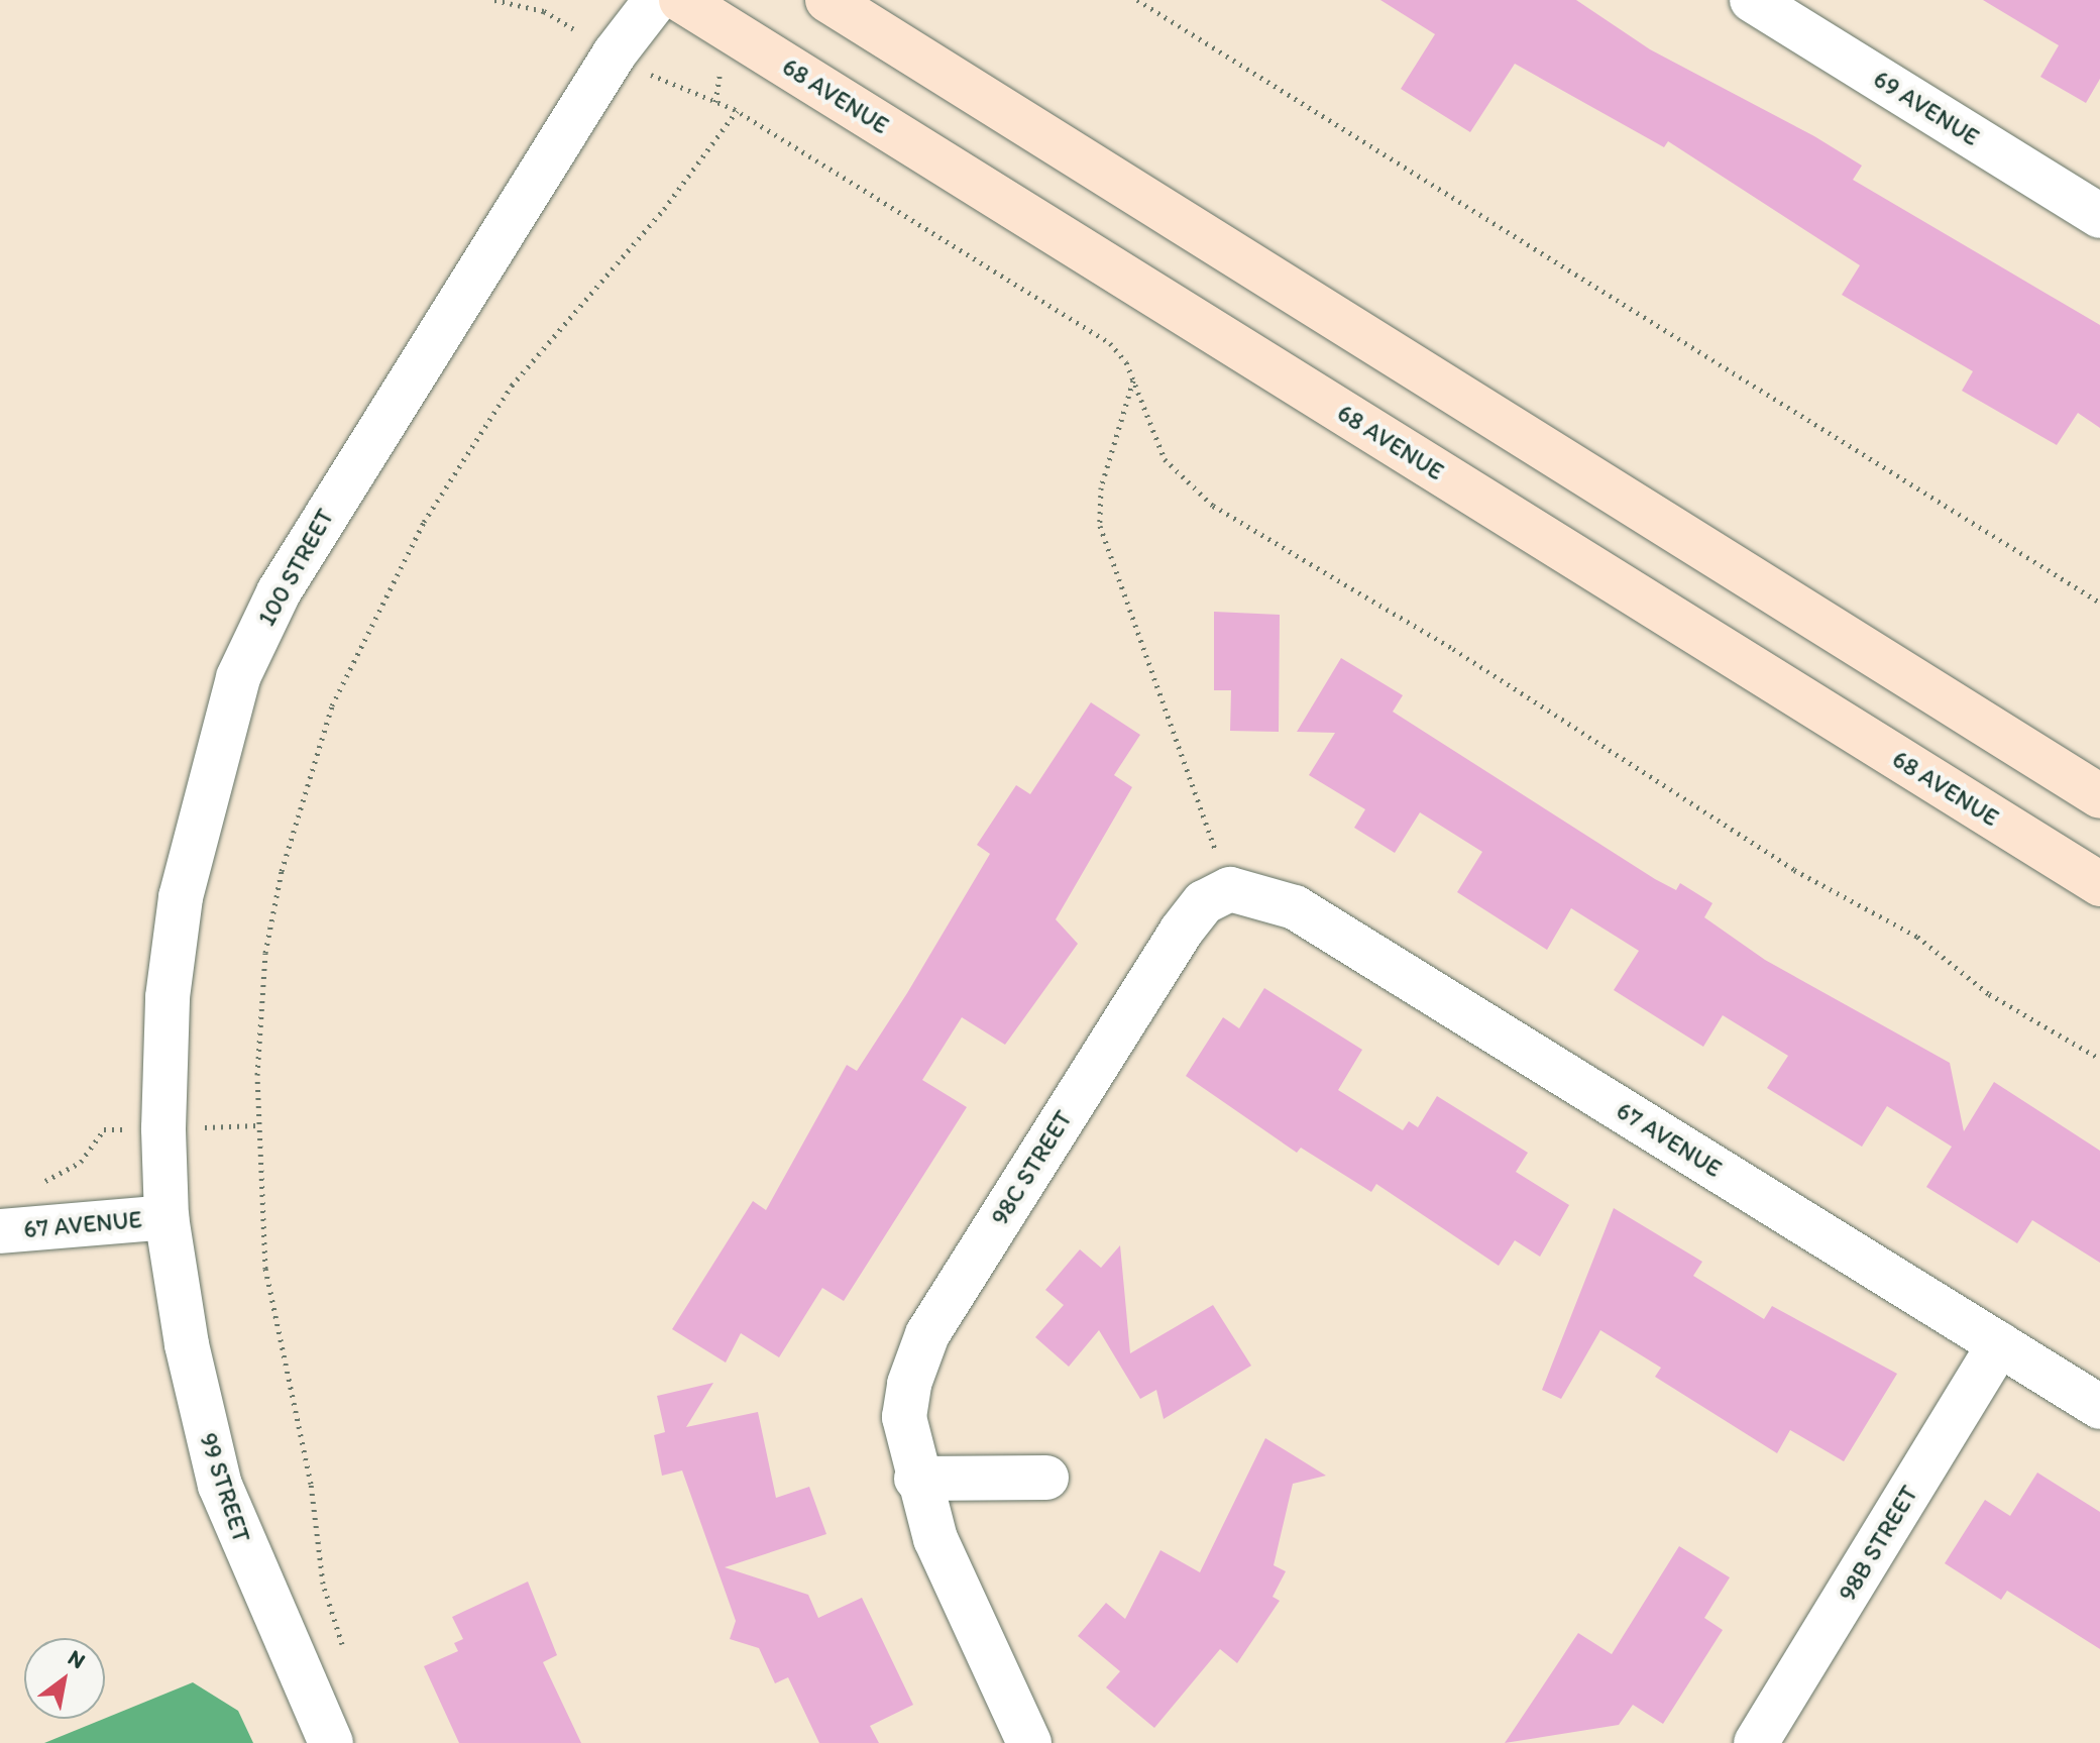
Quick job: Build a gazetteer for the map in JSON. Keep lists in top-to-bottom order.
{
  "streets": {
    "main road": ["68 AVENUE"],
    "street": [
      "69 AVENUE",
      "100 STREET",
      "67 AVENUE",
      "98C STREET",
      "99 STREET",
      "98B STREET"
    ]
  },
  "crossings": [
    ["100 STREET", "67 AVENUE"],
    ["100 STREET", "99 STREET"],
    ["67 AVENUE", "98C STREET"],
    ["67 AVENUE", "99 STREET"],
    ["67 AVENUE", "98B STREET"]
  ],
  "north": "top right"
}
